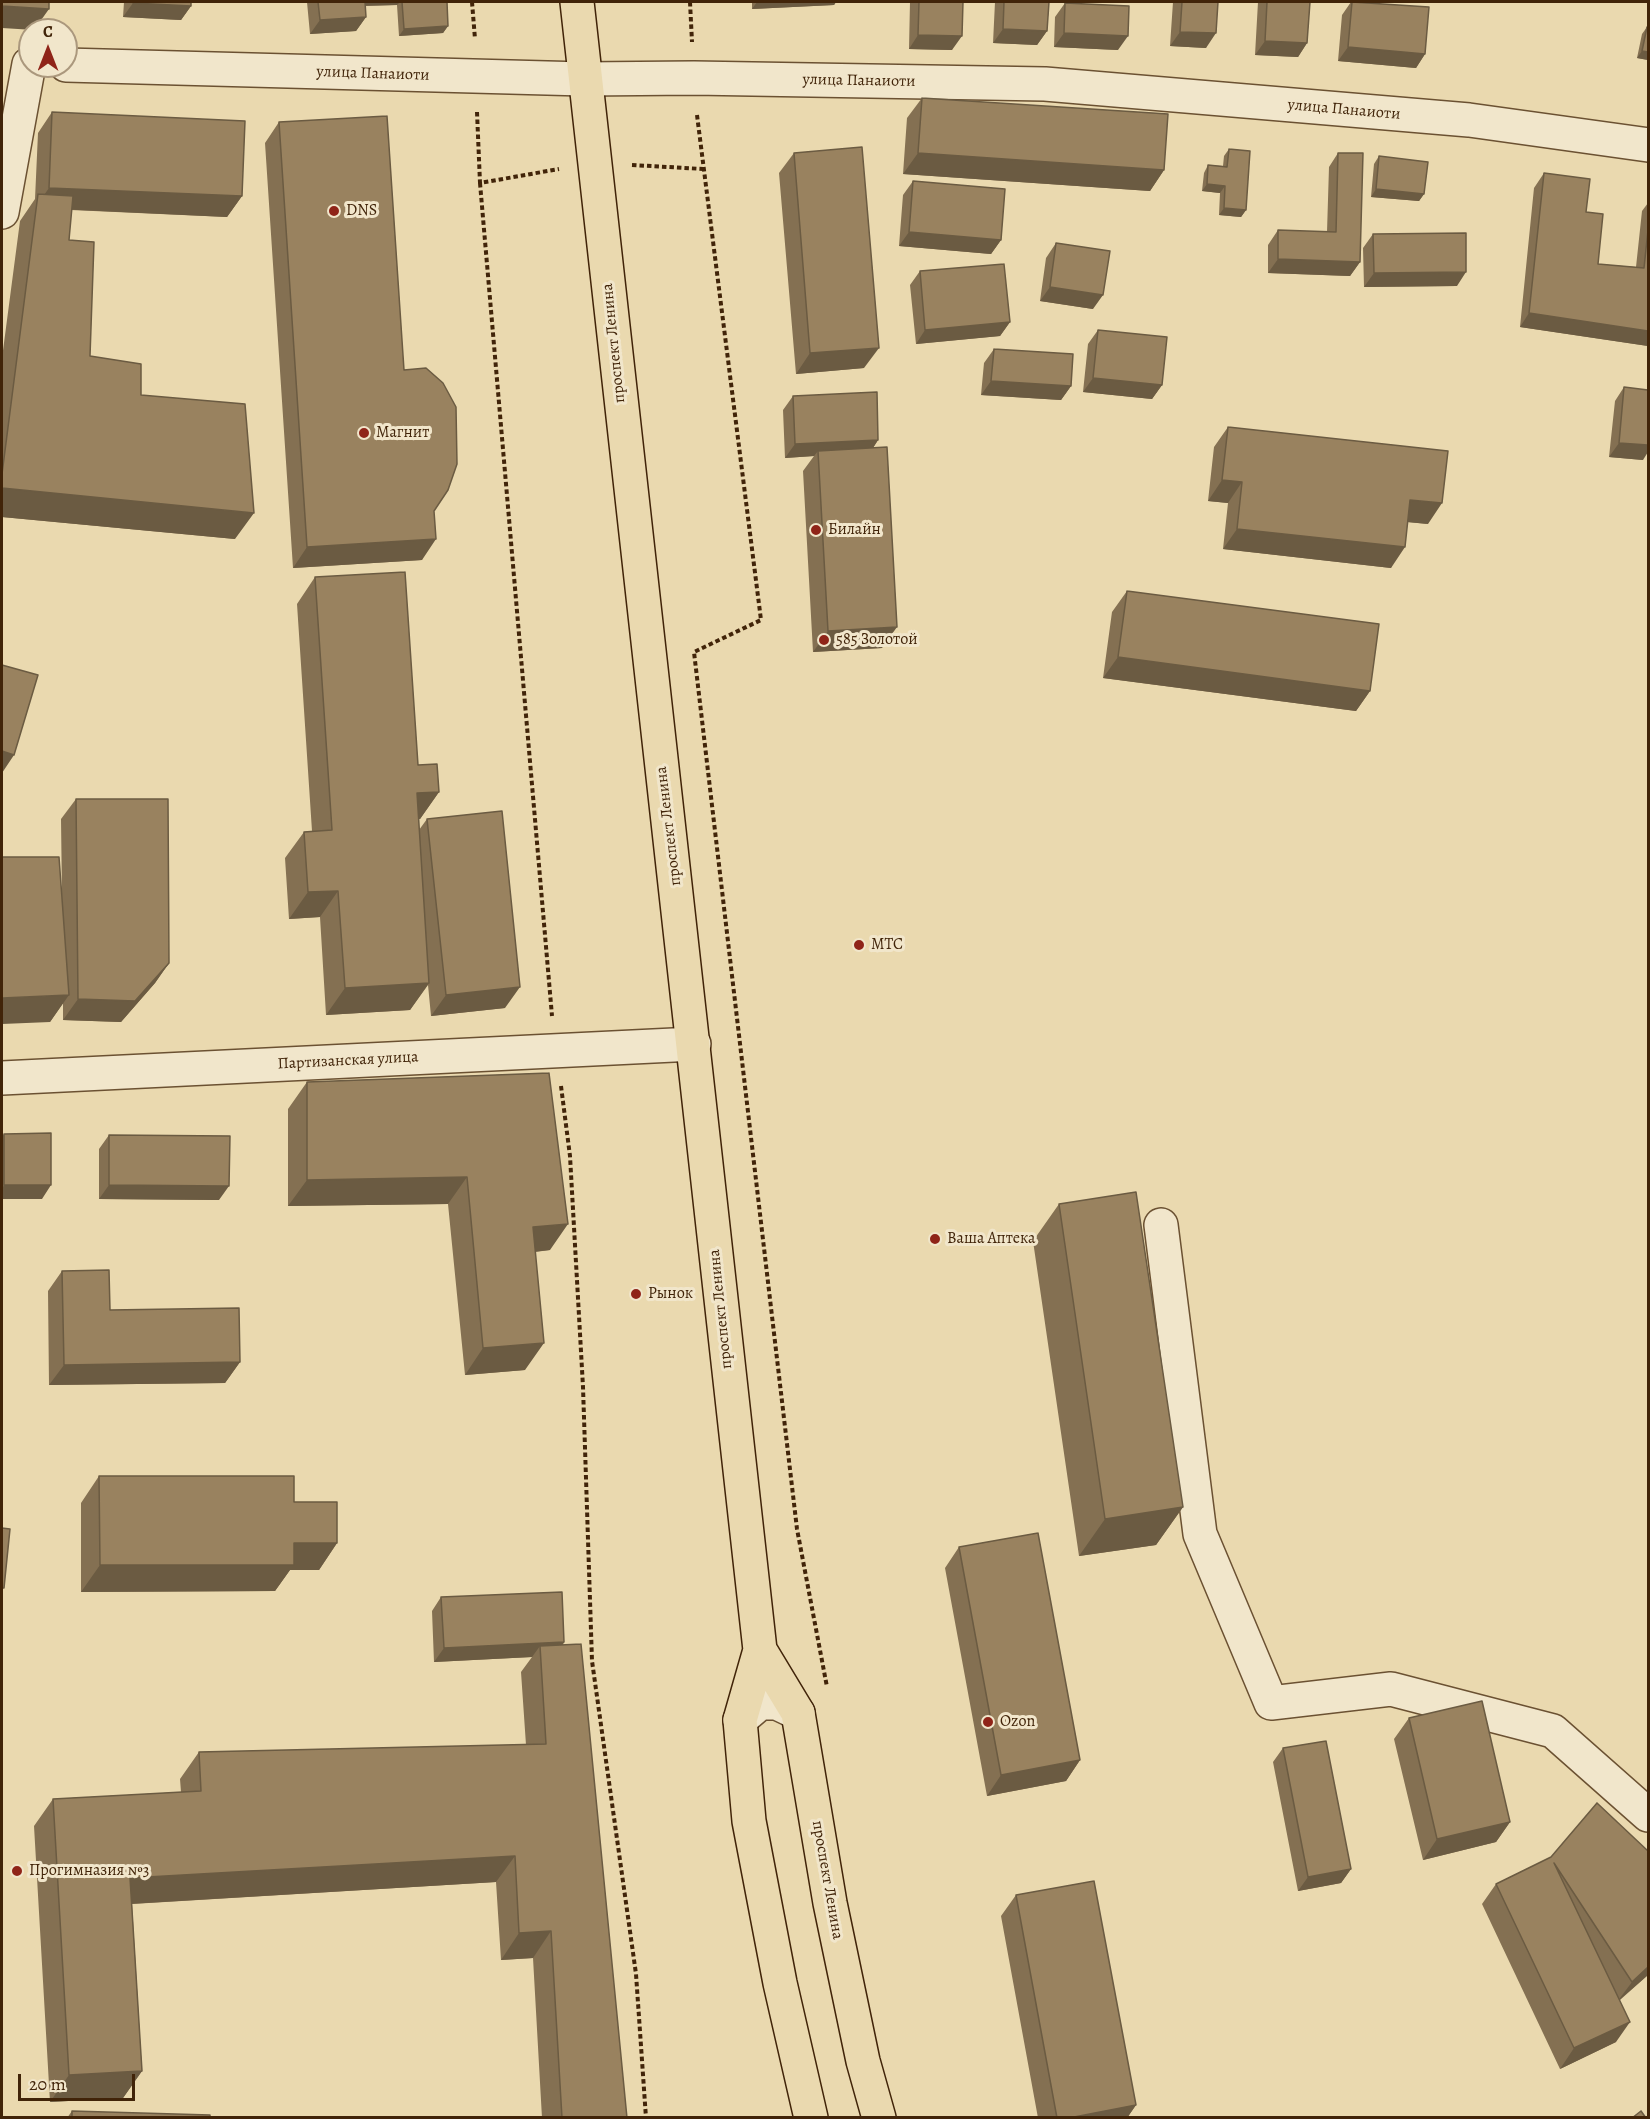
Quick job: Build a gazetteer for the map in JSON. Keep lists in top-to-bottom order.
{
  "streets": {
    "main road": ["проспект Ленина"],
    "street": ["улица Панаиоти", "Партизанская улица"]
  },
  "crossings": [
    ["улица Панаиоти", "проспект Ленина"],
    ["проспект Ленина", "Партизанская улица"]
  ],
  "places": [
    "DNS",
    "Магнит",
    "Билайн",
    "585 Золотой",
    "МТС",
    "Ваша Аптека",
    "Рынок",
    "Ozon",
    "Прогимназия №3"
  ],
  "scale_bar": "20 m",
  "north": "top"
}
